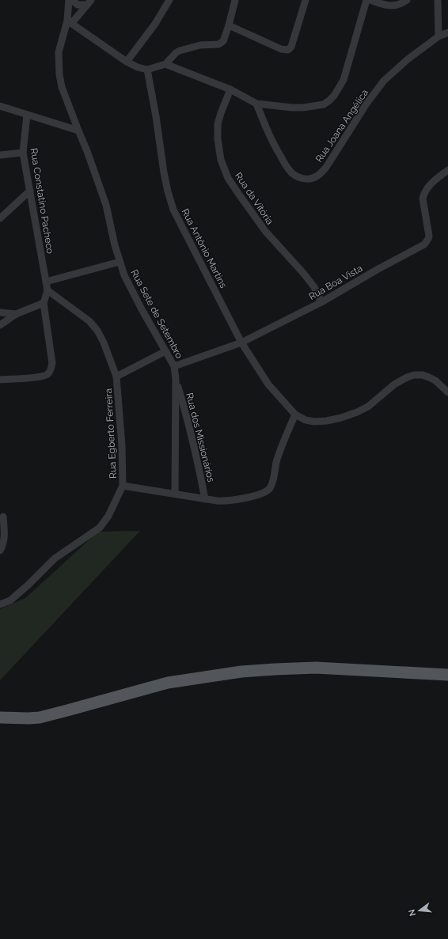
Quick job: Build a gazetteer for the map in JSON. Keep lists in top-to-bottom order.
{
  "streets": {
    "street": [
      "Rua Joana Angélica",
      "Rua da Vitória",
      "Rua Constatino Pacheco",
      "Rua Antônio Martins",
      "Rua Boa Vista",
      "Rua Sete de Setembro",
      "Rua Egberto Ferreira",
      "Rua dos Missionários"
    ]
  },
  "crossings": [
    ["Rua da Vitória", "Rua Boa Vista"],
    ["Rua Constatino Pacheco", "Rua Egberto Ferreira"],
    ["Rua Antônio Martins", "Rua Boa Vista"],
    ["Rua Boa Vista", "Rua Sete de Setembro"],
    ["Rua Sete de Setembro", "Rua dos Missionários"]
  ],
  "north": "left"
}
